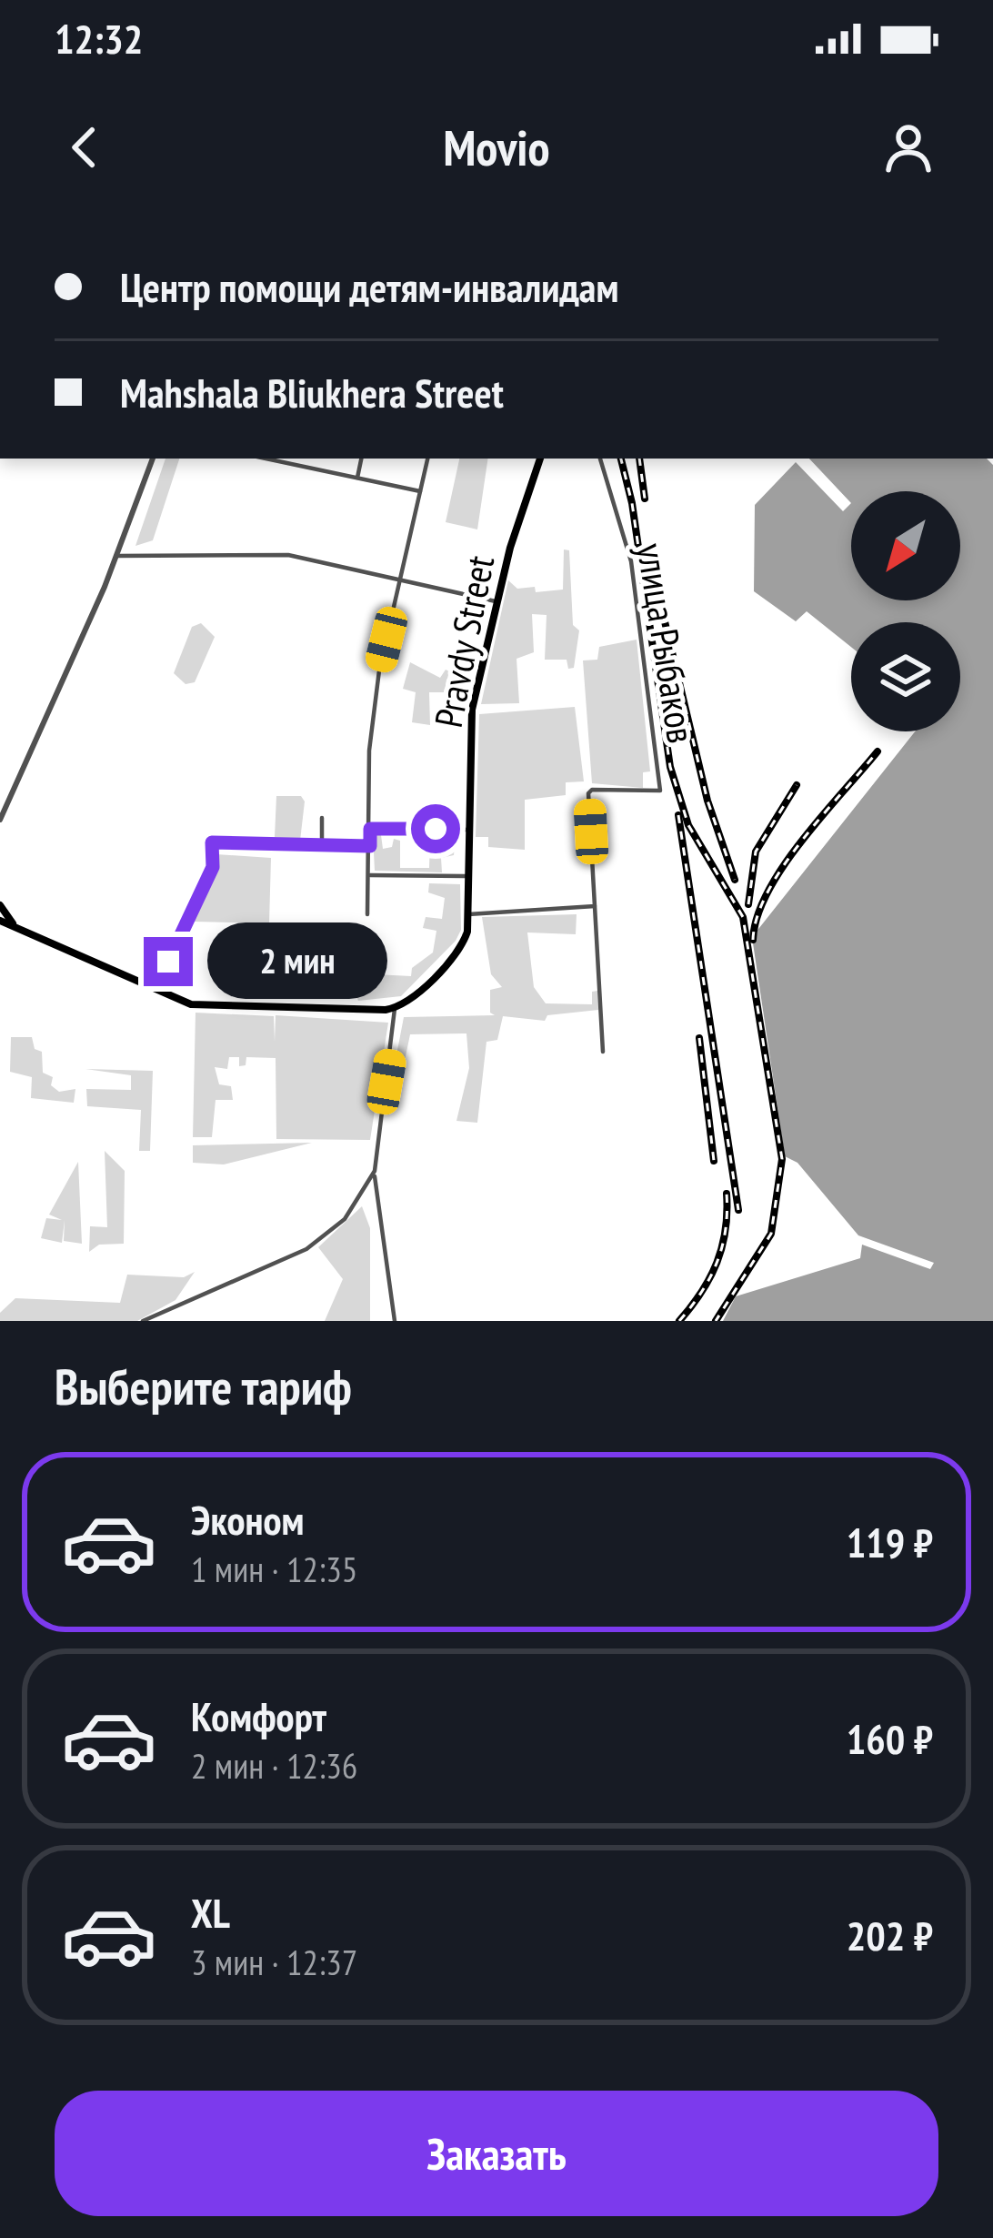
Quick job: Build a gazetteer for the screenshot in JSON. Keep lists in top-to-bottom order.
{
  "streets": {
    "main road": ["Pravdy Street"],
    "street": ["улица Рыбаков"]
  },
  "north": "bottom left",
  "page": {
    "status": "12:32",
    "header": "Movio",
    "banner": ["Центр помощи детям-инвалидам", "Mahshala Bliukhera Street"],
    "bubble": "2 мин",
    "heading": "Выберите тариф",
    "list": [
      {
        "name": "Эконом",
        "note": "1 мин · 12:35",
        "value": "119 ₽"
      },
      {
        "name": "Комфорт",
        "note": "2 мин · 12:36",
        "value": "160 ₽"
      },
      {
        "name": "XL",
        "note": "3 мин · 12:37",
        "value": "202 ₽"
      }
    ],
    "buttons": "Заказать"
  }
}
